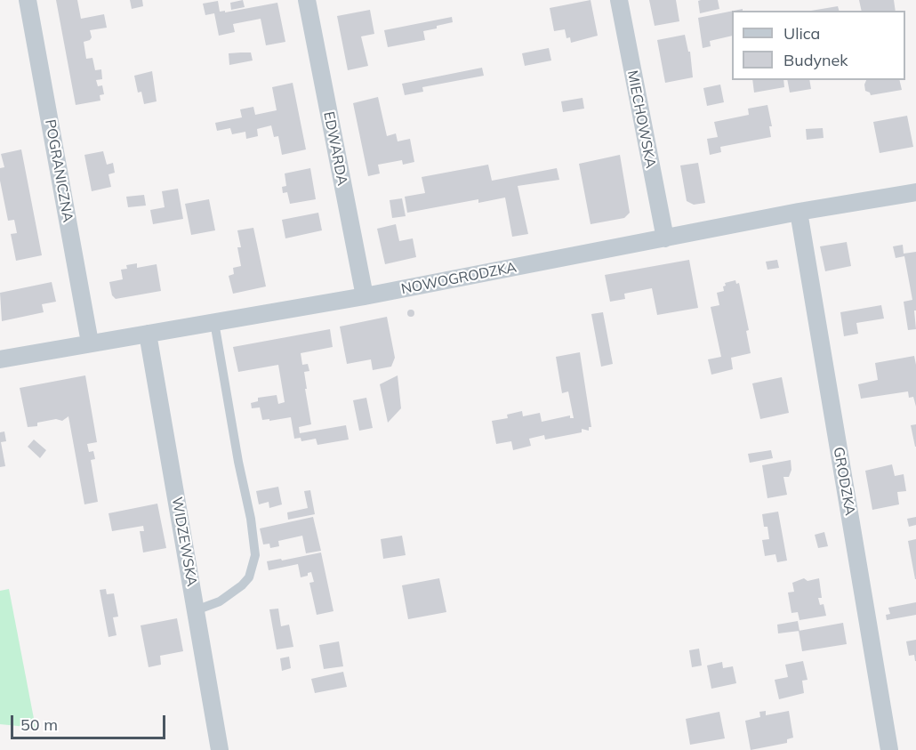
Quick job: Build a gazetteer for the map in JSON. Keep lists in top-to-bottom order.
{
  "streets": {
    "street": [
      "MIECHOWSKA",
      "EDWARDA",
      "POGRANICZNA",
      "NOWOGRODZKA",
      "GRODZKA",
      "WIDZEWSKA"
    ]
  },
  "crossings": [
    ["MIECHOWSKA", "NOWOGRODZKA"],
    ["EDWARDA", "NOWOGRODZKA"],
    ["POGRANICZNA", "NOWOGRODZKA"],
    ["NOWOGRODZKA", "GRODZKA"],
    ["NOWOGRODZKA", "WIDZEWSKA"]
  ],
  "legend": ["Ulica", "Budynek"],
  "scale_bar": "50 m"
}
